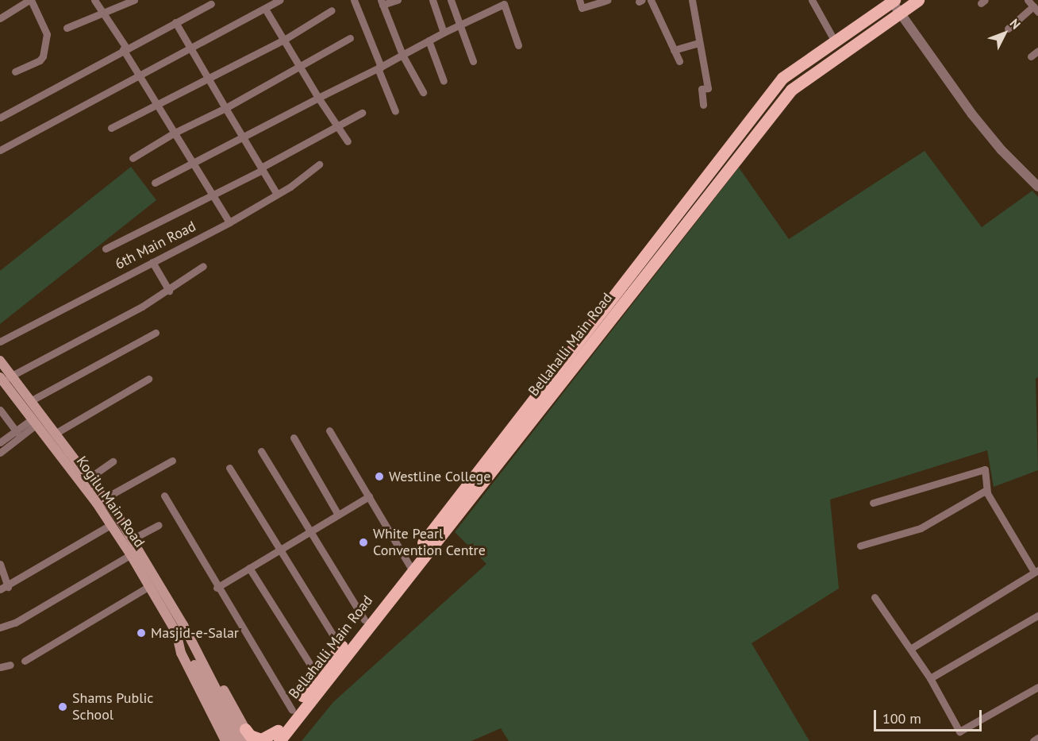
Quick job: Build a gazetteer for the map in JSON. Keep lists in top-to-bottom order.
{
  "streets": {
    "main road": ["Bellahalli Main Road", "Kogilu Main Road"],
    "street": ["6th Main Road"]
  },
  "places": [
    "Westline College",
    "White Pearl Convention Centre",
    "Masjid-e-Salar",
    "Shams Public School"
  ],
  "scale_bar": "100 m",
  "north": "top right"
}
